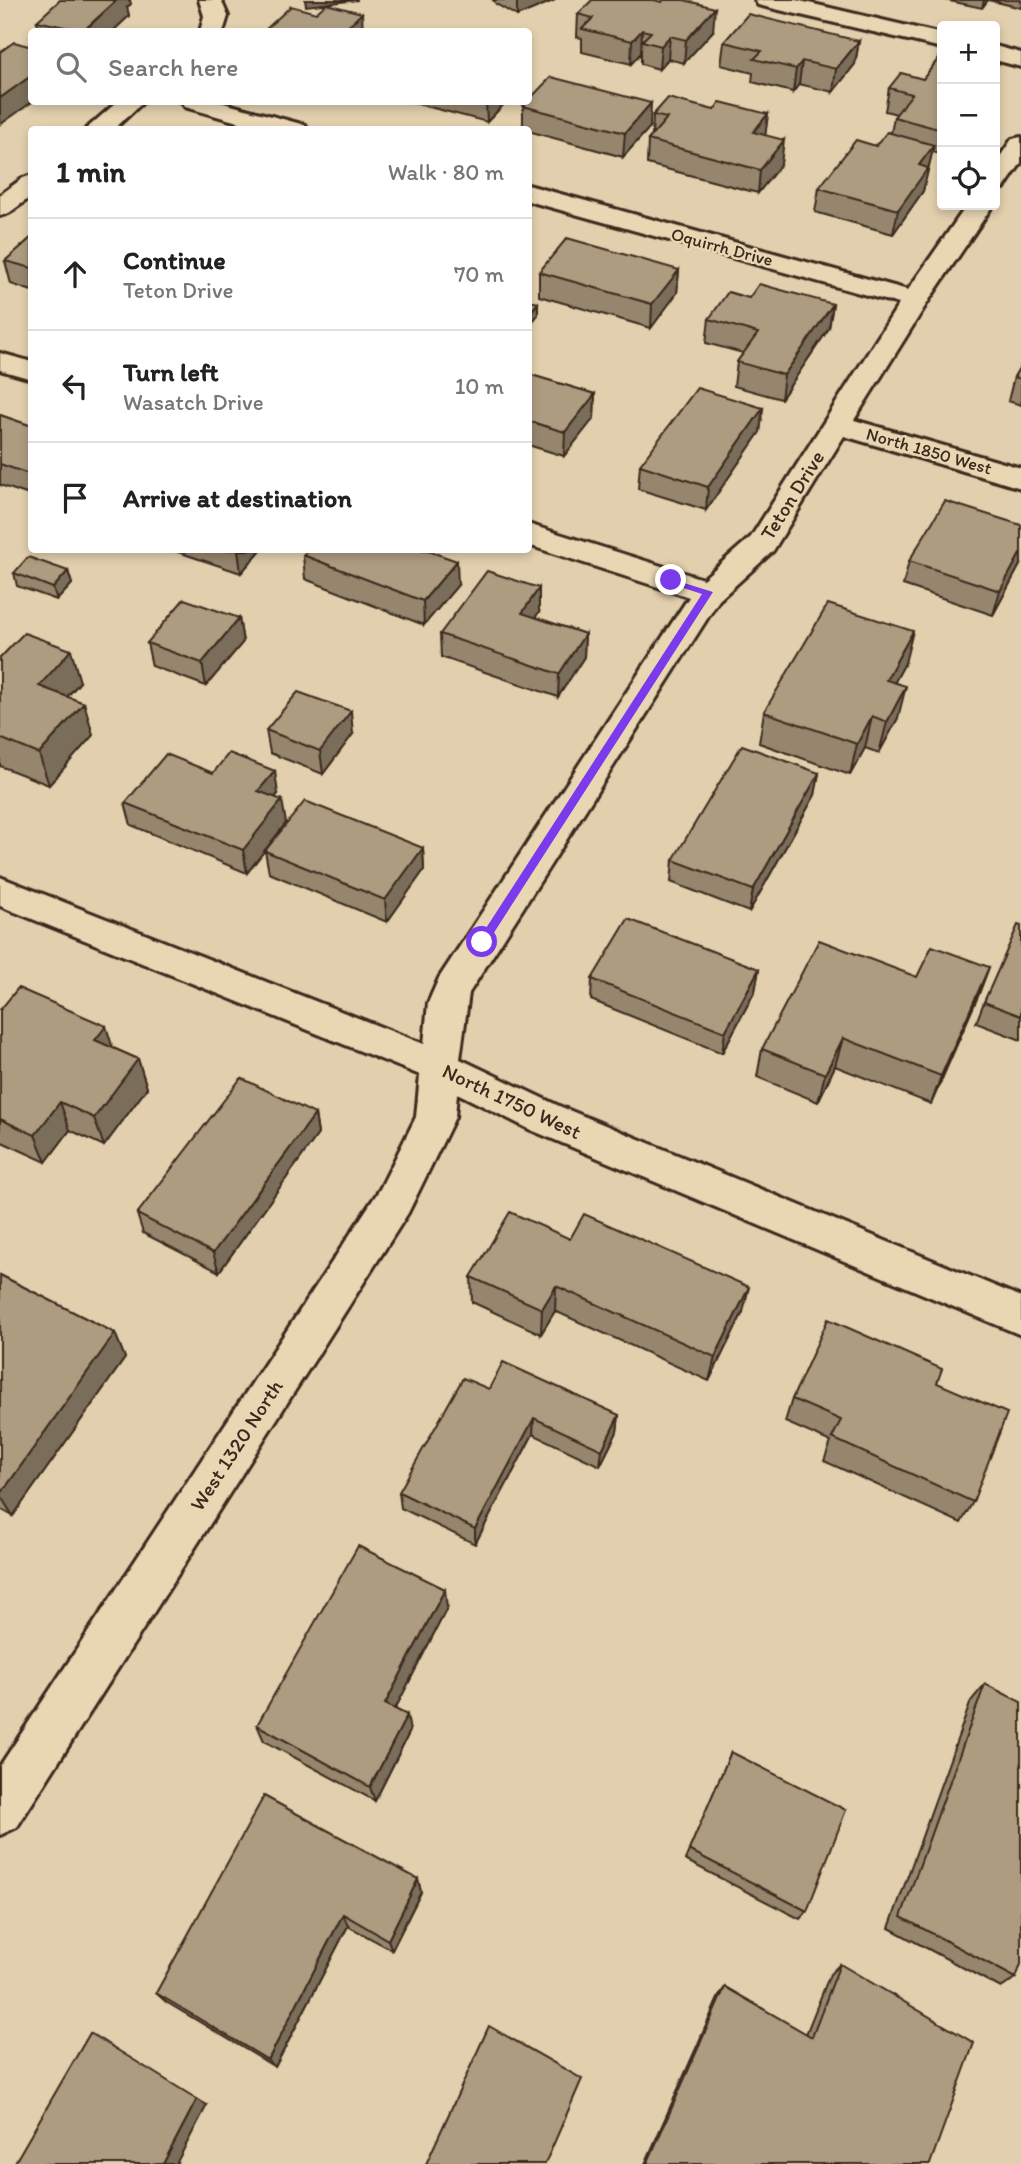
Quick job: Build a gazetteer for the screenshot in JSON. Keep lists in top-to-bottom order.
{
  "streets": {
    "street": [
      "Oquirrh Drive",
      "North 1850 West",
      "Teton Drive",
      "North 1750 West",
      "West 1320 North"
    ]
  },
  "crossings": [
    ["Oquirrh Drive", "Teton Drive"],
    ["North 1850 West", "Teton Drive"],
    ["Teton Drive", "North 1750 West"],
    ["Teton Drive", "West 1320 North"],
    ["North 1750 West", "West 1320 North"]
  ],
  "page": {
    "map_buttons": ["+", "−"],
    "search": "Search here",
    "heading": ["1 min", "Walk · 80 m"],
    "list": [
      ["Continue", "Teton Drive", "70 m"],
      ["Turn left", "Wasatch Drive", "10 m"],
      "Arrive at destination"
    ]
  }
}
